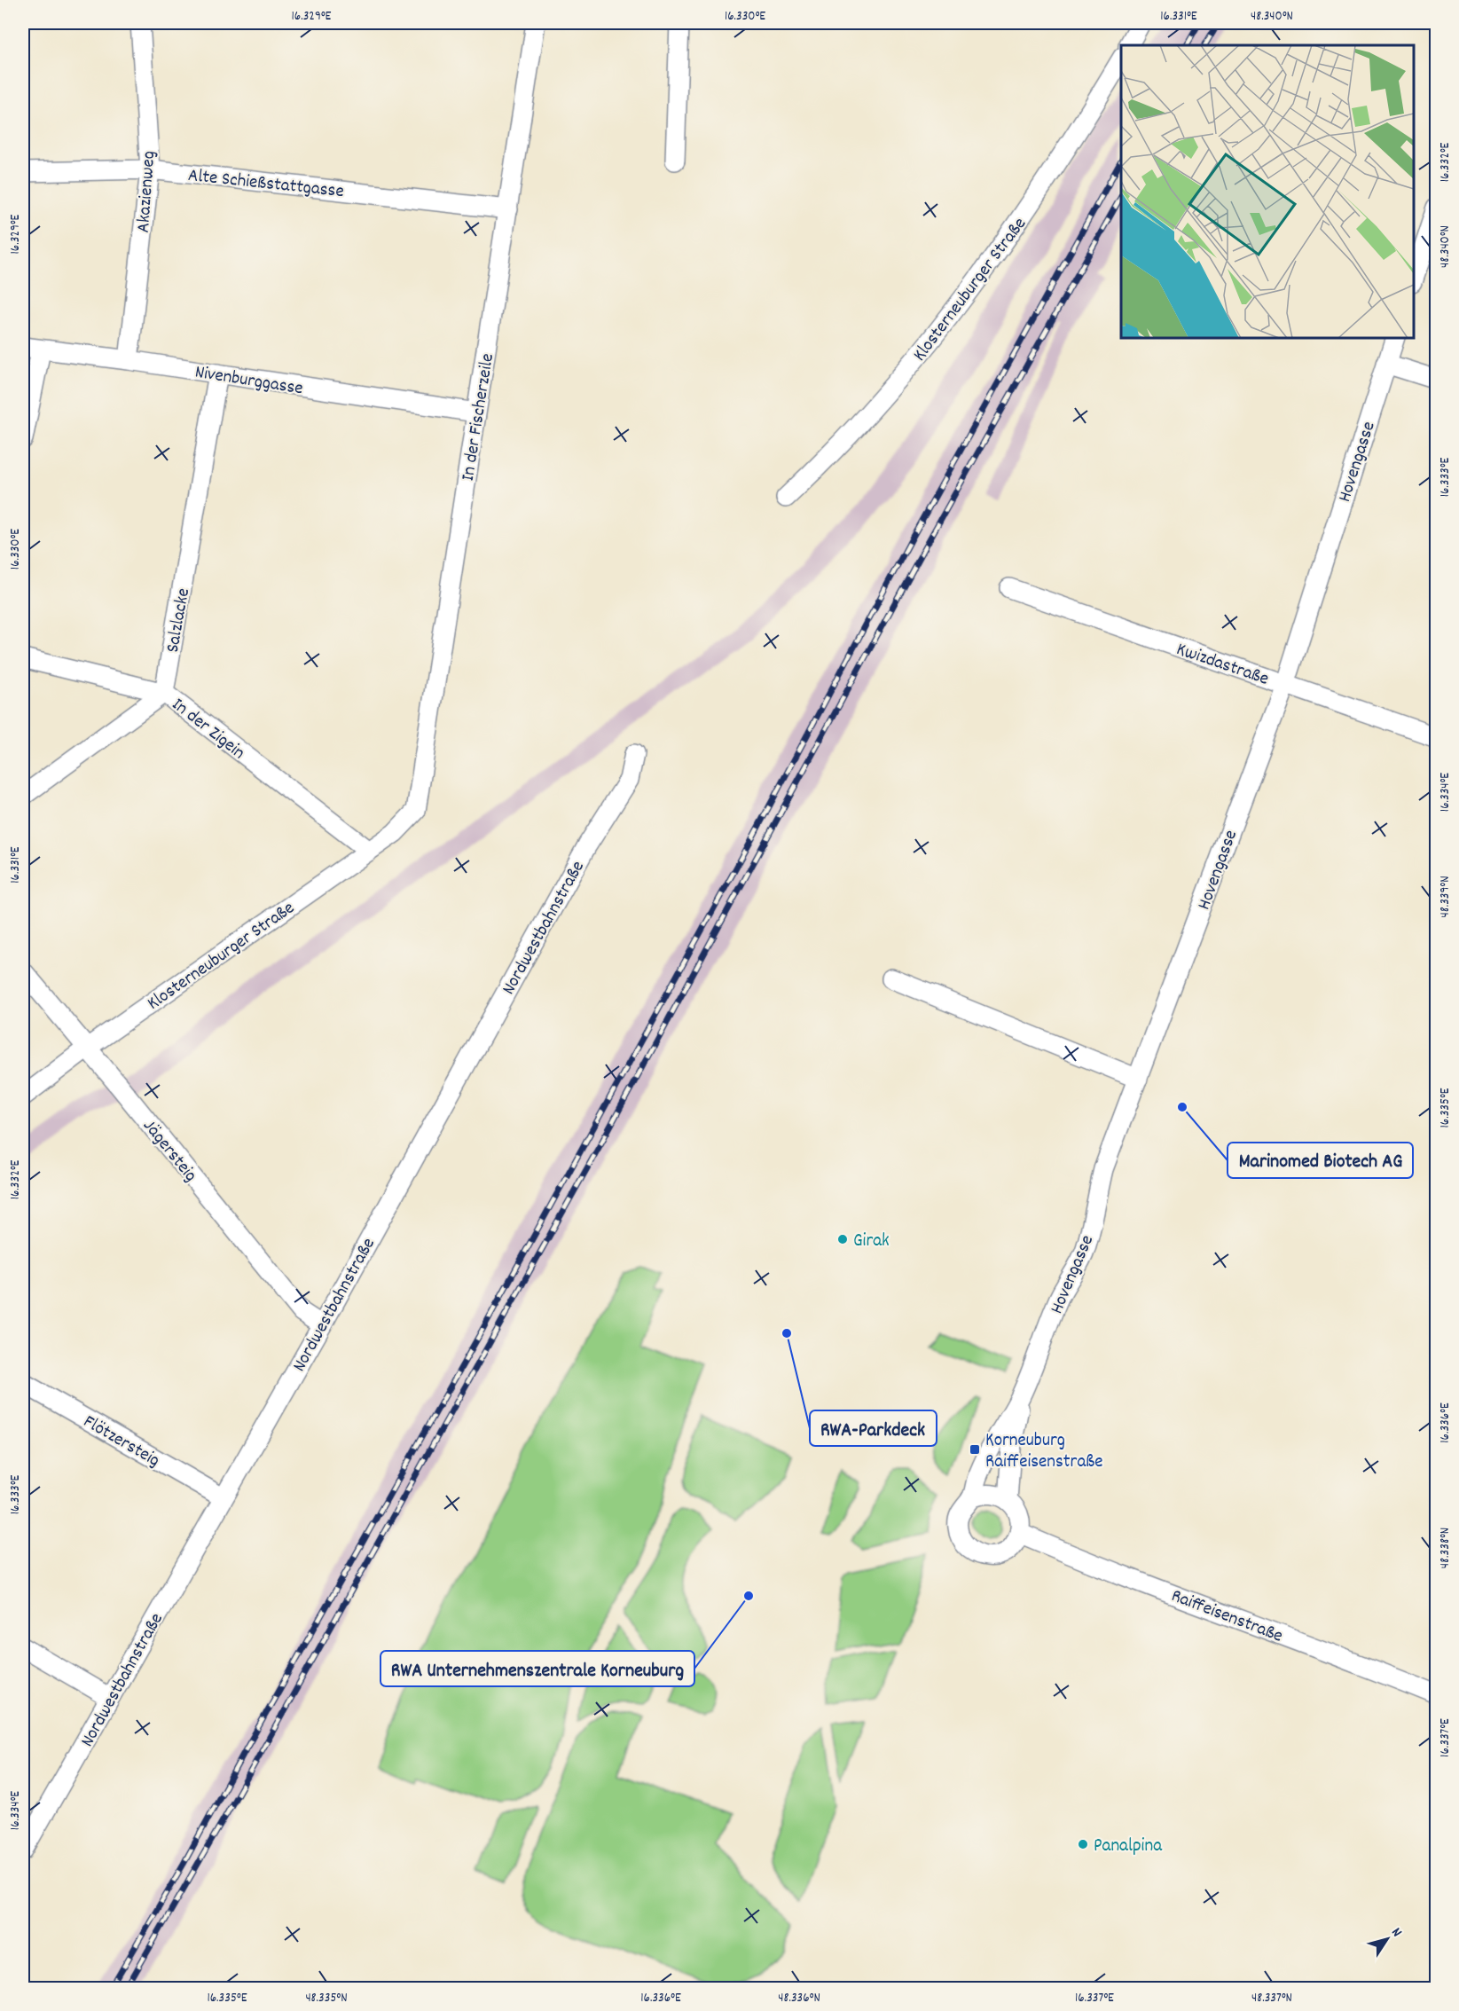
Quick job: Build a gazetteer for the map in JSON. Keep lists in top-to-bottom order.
{
  "streets": {
    "street": [
      "Alte Schießstattgasse",
      "Akazienweg",
      "Klosterneuburger Straße",
      "Nivenburggasse",
      "In der Fischerzeile",
      "Hovengasse",
      "Salzlacke",
      "Kwizdastraße",
      "In der Zigein",
      "Nordwestbahnstraße",
      "Jägersteig",
      "Flötzersteig",
      "Raiffeisenstraße"
    ]
  },
  "crossings": [
    ["Alte Schießstattgasse", "Akazienweg"],
    ["Alte Schießstattgasse", "In der Fischerzeile"],
    ["Akazienweg", "Nivenburggasse"],
    ["Klosterneuburger Straße", "In der Fischerzeile"],
    ["Klosterneuburger Straße", "In der Zigein"],
    ["Klosterneuburger Straße", "Jägersteig"],
    ["Nivenburggasse", "In der Fischerzeile"],
    ["Nivenburggasse", "Salzlacke"],
    ["Hovengasse", "Kwizdastraße"],
    ["Hovengasse", "Raiffeisenstraße"],
    ["Salzlacke", "In der Zigein"],
    ["Nordwestbahnstraße", "Jägersteig"],
    ["Nordwestbahnstraße", "Flötzersteig"]
  ],
  "places": {
    "other": [
      "Marinomed Biotech AG",
      "Girak",
      "RWA-Parkdeck",
      "RWA Unternehmenszentrale Korneuburg",
      "Panalpina"
    ],
    "transit": ["Korneuburg Raiffeisenstraße"]
  },
  "north": "top right",
  "coordinates": [
    "16.329°E",
    "16.330°E",
    "16.331°E",
    "48.340°N",
    "16.332°E",
    "16.333°E",
    "16.334°E",
    "48.339°N",
    "16.335°E",
    "16.336°E",
    "48.338°N",
    "16.337°E",
    "48.335°N",
    "48.336°N",
    "48.337°N"
  ]
}
